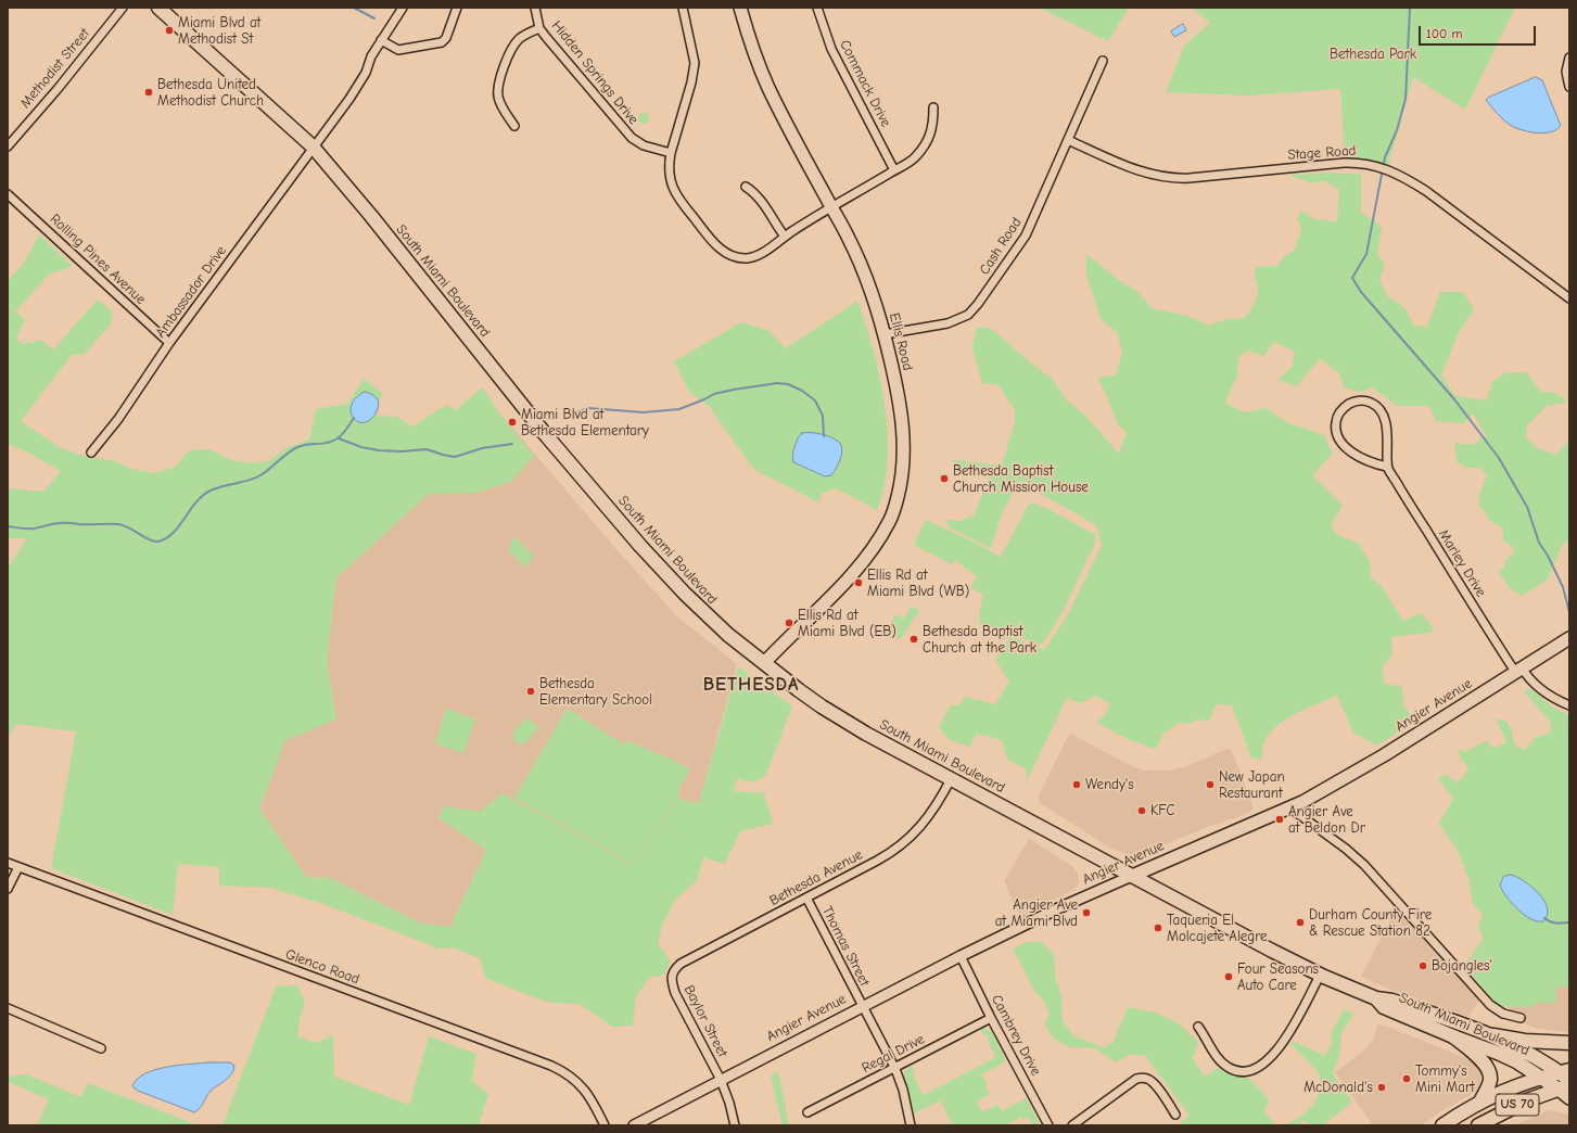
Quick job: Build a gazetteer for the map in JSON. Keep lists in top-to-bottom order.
{
  "streets": {
    "main road": [
      "South Miami Boulevard",
      "Ellis Road",
      "Angier Avenue",
      "US 70"
    ],
    "street": [
      "Methodist Street",
      "Hidden Springs Drive",
      "Commack Drive",
      "Stage Road",
      "Cash Road",
      "Rolling Pines Avenue",
      "Ambassador Drive",
      "Marley Drive",
      "Bethesda Avenue",
      "Thomas Street",
      "Glenco Road",
      "Baylor Street",
      "Cambrey Drive",
      "Regal Drive"
    ]
  },
  "crossings": [
    ["Stage Road", "Cash Road"],
    ["Cash Road", "Ellis Road"],
    ["Rolling Pines Avenue", "Ambassador Drive"],
    ["South Miami Boulevard", "Ambassador Drive"],
    ["South Miami Boulevard", "Ellis Road"],
    ["South Miami Boulevard", "Angier Avenue"],
    ["South Miami Boulevard", "Bethesda Avenue"],
    ["South Miami Boulevard", "US 70"],
    ["Marley Drive", "Angier Avenue"],
    ["Angier Avenue", "Thomas Street"],
    ["Angier Avenue", "Baylor Street"],
    ["Angier Avenue", "Cambrey Drive"],
    ["Bethesda Avenue", "Thomas Street"],
    ["Bethesda Avenue", "Baylor Street"],
    ["Thomas Street", "Regal Drive"],
    ["Cambrey Drive", "Regal Drive"]
  ],
  "districts": ["BETHESDA"],
  "parks": ["Bethesda Park"],
  "places": [
    "Miami Blvd at Methodist St",
    "Bethesda United Methodist Church",
    "Miami Blvd at Bethesda Elementary",
    "Bethesda Baptist Church Mission House",
    "Ellis Rd at Miami Blvd (WB)",
    "Ellis Rd at Miami Blvd (EB)",
    "Bethesda Baptist Church at the Park",
    "Bethesda Elementary School",
    "Wendy's",
    "New Japan Restaurant",
    "KFC",
    "Angier Ave at Beldon Dr",
    "Angier Ave at Miami Blvd",
    "Durham County Fire & Rescue Station 82",
    "Taqueria El Molcajete Alegre",
    "Bojangles'",
    "Four Seasons Auto Care",
    "Tommy's Mini Mart",
    "McDonald's"
  ],
  "scale_bar": "100 m"
}
